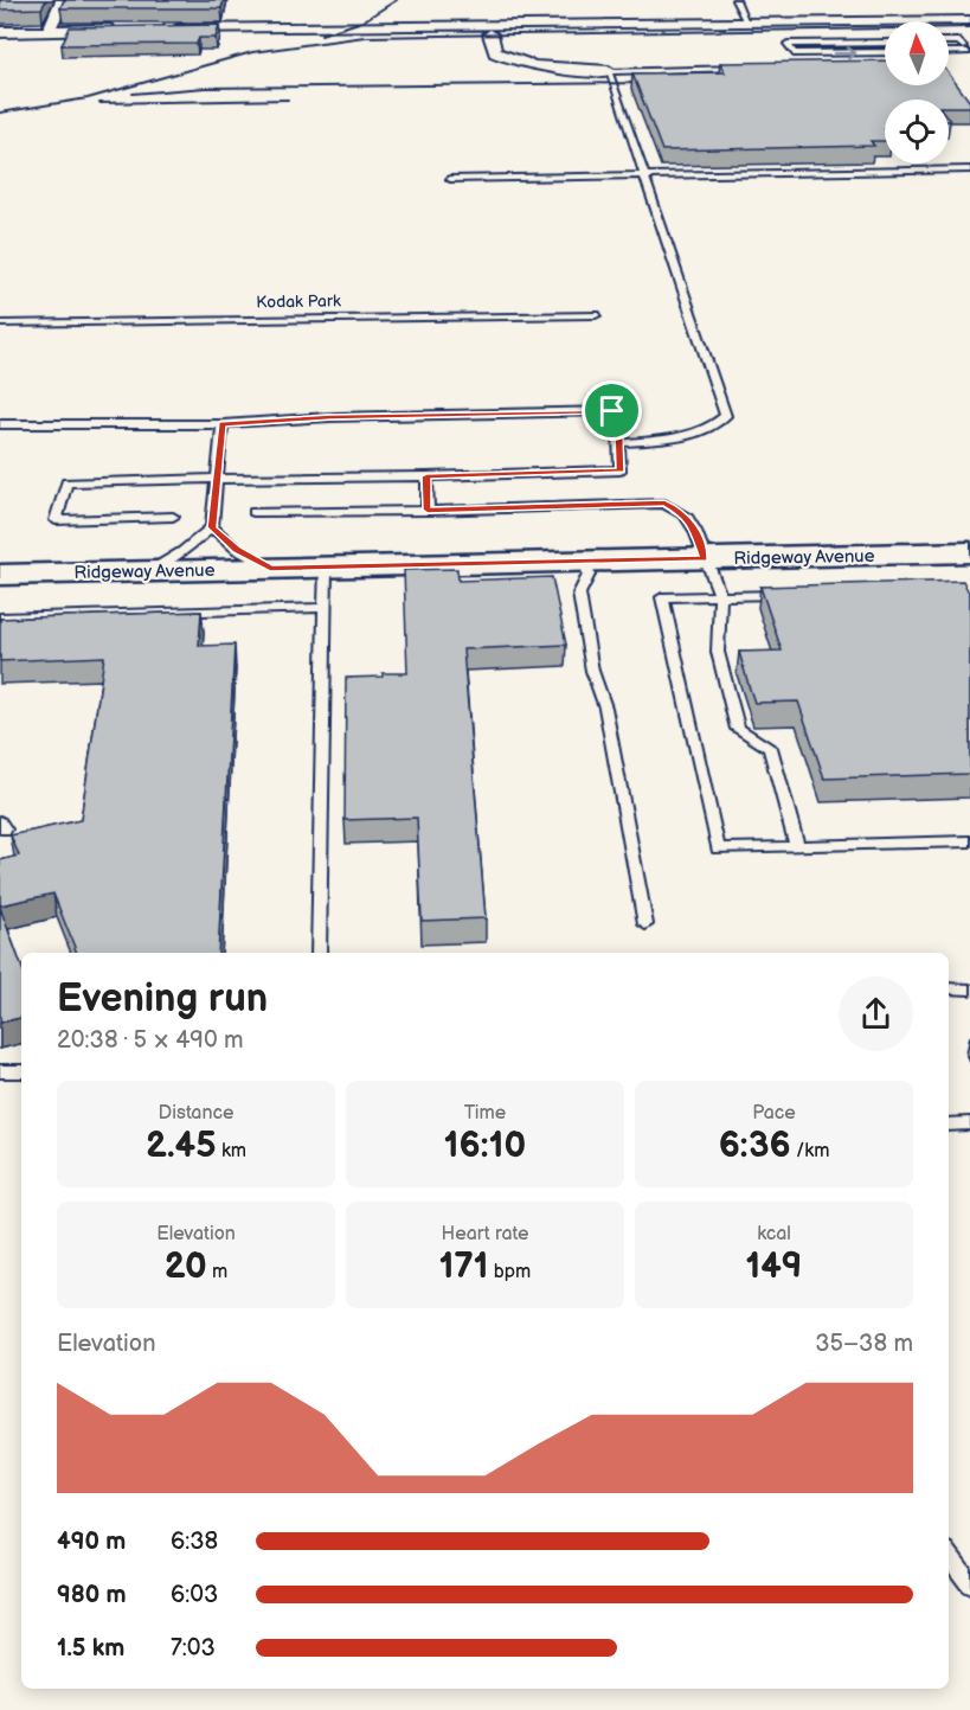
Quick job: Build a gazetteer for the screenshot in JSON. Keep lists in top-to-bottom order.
{
  "streets": {
    "main road": ["Ridgeway Avenue"],
    "lane": ["Kodak Park"]
  },
  "north": "top",
  "page": {
    "heading": ["Evening run", "20:38 · 5 × 490 m"],
    "stats": [
      ["Distance", "2.45 km"],
      ["Time", "16:10"],
      ["Pace", "6:36 /km"],
      ["Elevation", "20 m"],
      ["Heart rate", "171 bpm"],
      ["kcal", "149"]
    ],
    "chart": ["Elevation", "35–38 m"],
    "list": [
      {
        "name": "490 m",
        "note": "6:38"
      },
      {
        "name": "980 m",
        "note": "6:03"
      },
      {
        "name": "1.5 km",
        "note": "7:03"
      }
    ]
  }
}
